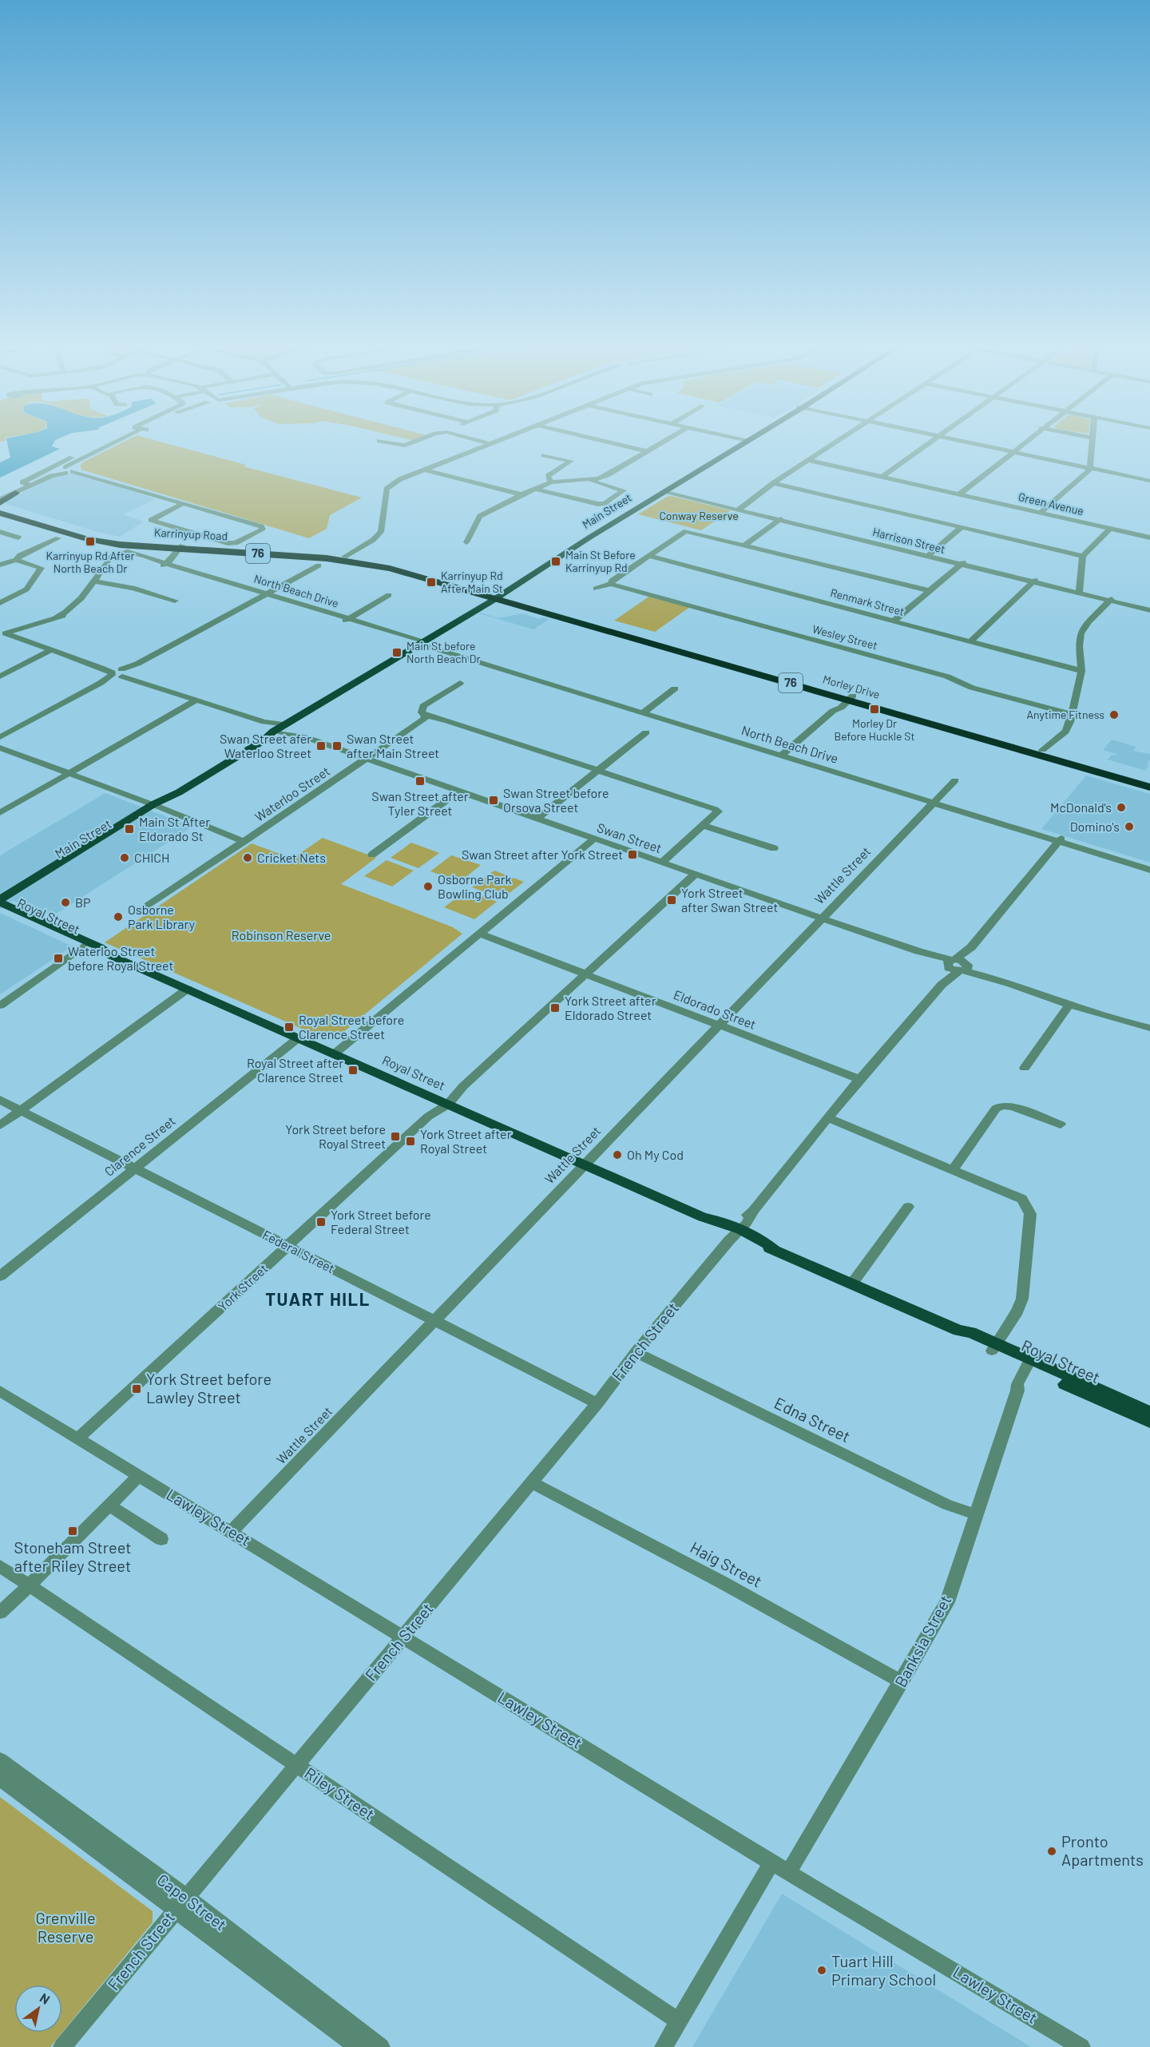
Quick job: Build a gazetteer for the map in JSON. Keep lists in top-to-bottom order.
{
  "streets": {
    "highway": ["Karrinyup Road", "76", "Morley Drive"],
    "main road": ["Main Street", "Royal Street"],
    "street": [
      "Green Avenue",
      "Harrison Street",
      "North Beach Drive",
      "Renmark Street",
      "Wesley Street",
      "Waterloo Street",
      "Swan Street",
      "Wattle Street",
      "Eldorado Street",
      "Clarence Street",
      "Federal Street",
      "York Street",
      "French Street",
      "Edna Street",
      "Lawley Street",
      "Haig Street",
      "Banksia Street",
      "Riley Street",
      "Cape Street"
    ]
  },
  "crossings": [
    ["Main Street", "Karrinyup Road"],
    ["Main Street", "Harrison Street"],
    ["Main Street", "North Beach Drive"],
    ["Main Street", "Morley Drive"],
    ["Main Street", "Swan Street"],
    ["Main Street", "Royal Street"],
    ["Karrinyup Road", "Morley Drive"],
    ["North Beach Drive", "Wattle Street"],
    ["North Beach Drive", "French Street"],
    ["Waterloo Street", "Swan Street"],
    ["Swan Street", "Wattle Street"],
    ["Swan Street", "York Street"],
    ["Swan Street", "French Street"],
    ["Wattle Street", "Royal Street"],
    ["Wattle Street", "Eldorado Street"],
    ["Wattle Street", "Federal Street"],
    ["Wattle Street", "Lawley Street"],
    ["Royal Street", "Clarence Street"],
    ["Royal Street", "York Street"],
    ["Royal Street", "French Street"],
    ["Royal Street", "Banksia Street"],
    ["Eldorado Street", "York Street"],
    ["Eldorado Street", "French Street"],
    ["Clarence Street", "Federal Street"],
    ["Federal Street", "York Street"],
    ["Federal Street", "French Street"],
    ["York Street", "Lawley Street"],
    ["French Street", "Edna Street"],
    ["French Street", "Lawley Street"],
    ["French Street", "Haig Street"],
    ["French Street", "Riley Street"],
    ["French Street", "Cape Street"],
    ["Edna Street", "Banksia Street"],
    ["Lawley Street", "Banksia Street"],
    ["Haig Street", "Banksia Street"]
  ],
  "districts": ["TUART HILL"],
  "parks": ["Conway Reserve", "Robinson Reserve", "Grenville Reserve"],
  "places": {
    "transit": [
      "Karrinyup Rd After North Beach Dr",
      "Main St Before Karrinyup Rd",
      "Karrinyup Rd After Main St",
      "Main St before North Beach Dr",
      "Morley Dr Before Huckle St",
      "Swan Street afer Waterloo Street",
      "Swan Street after Main Street",
      "Swan Street after Tyler Street",
      "Swan Street before Orsova Street",
      "Main St After Eldorado St",
      "Swan Street after York Street",
      "York Street after Swan Street",
      "Waterloo Street before Royal Street",
      "York Street after Eldorado Street",
      "Royal Street before Clarence Street",
      "Royal Street after Clarence Street",
      "York Street before Royal Street",
      "York Street after Royal Street",
      "York Street before Federal Street",
      "York Street before Lawley Street",
      "Stoneham Street after Riley Street"
    ],
    "other": [
      "Anytime Fitness",
      "McDonald's",
      "Domino's",
      "CHICH",
      "Cricket Nets",
      "Osborne Park Bowling Club",
      "BP",
      "Osborne Park Library",
      "Oh My Cod",
      "Pronto Apartments",
      "Tuart Hill Primary School"
    ]
  },
  "north": "top right"
}
